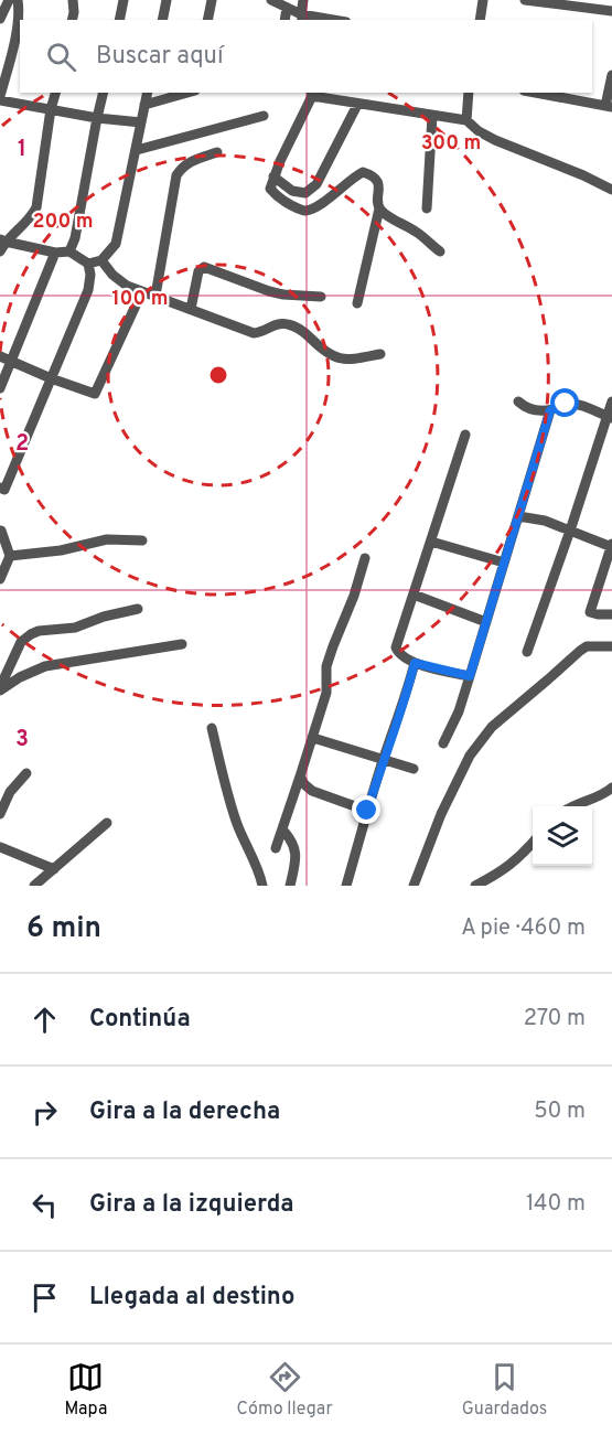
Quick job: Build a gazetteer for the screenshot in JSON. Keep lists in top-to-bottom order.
{
  "page": {
    "search": "Buscar aquí",
    "heading": ["6 min", "A pie · 460 m"],
    "list": [
      ["Continúa", "270 m"],
      ["Gira a la derecha", "50 m"],
      ["Gira a la izquierda", "140 m"],
      "Llegada al destino"
    ],
    "nav": ["Mapa", "Cómo llegar", "Guardados"]
  },
  "grid": {
    "rows": ["1", "2", "3"]
  },
  "rings": ["300 m", "200 m", "100 m"]
}
